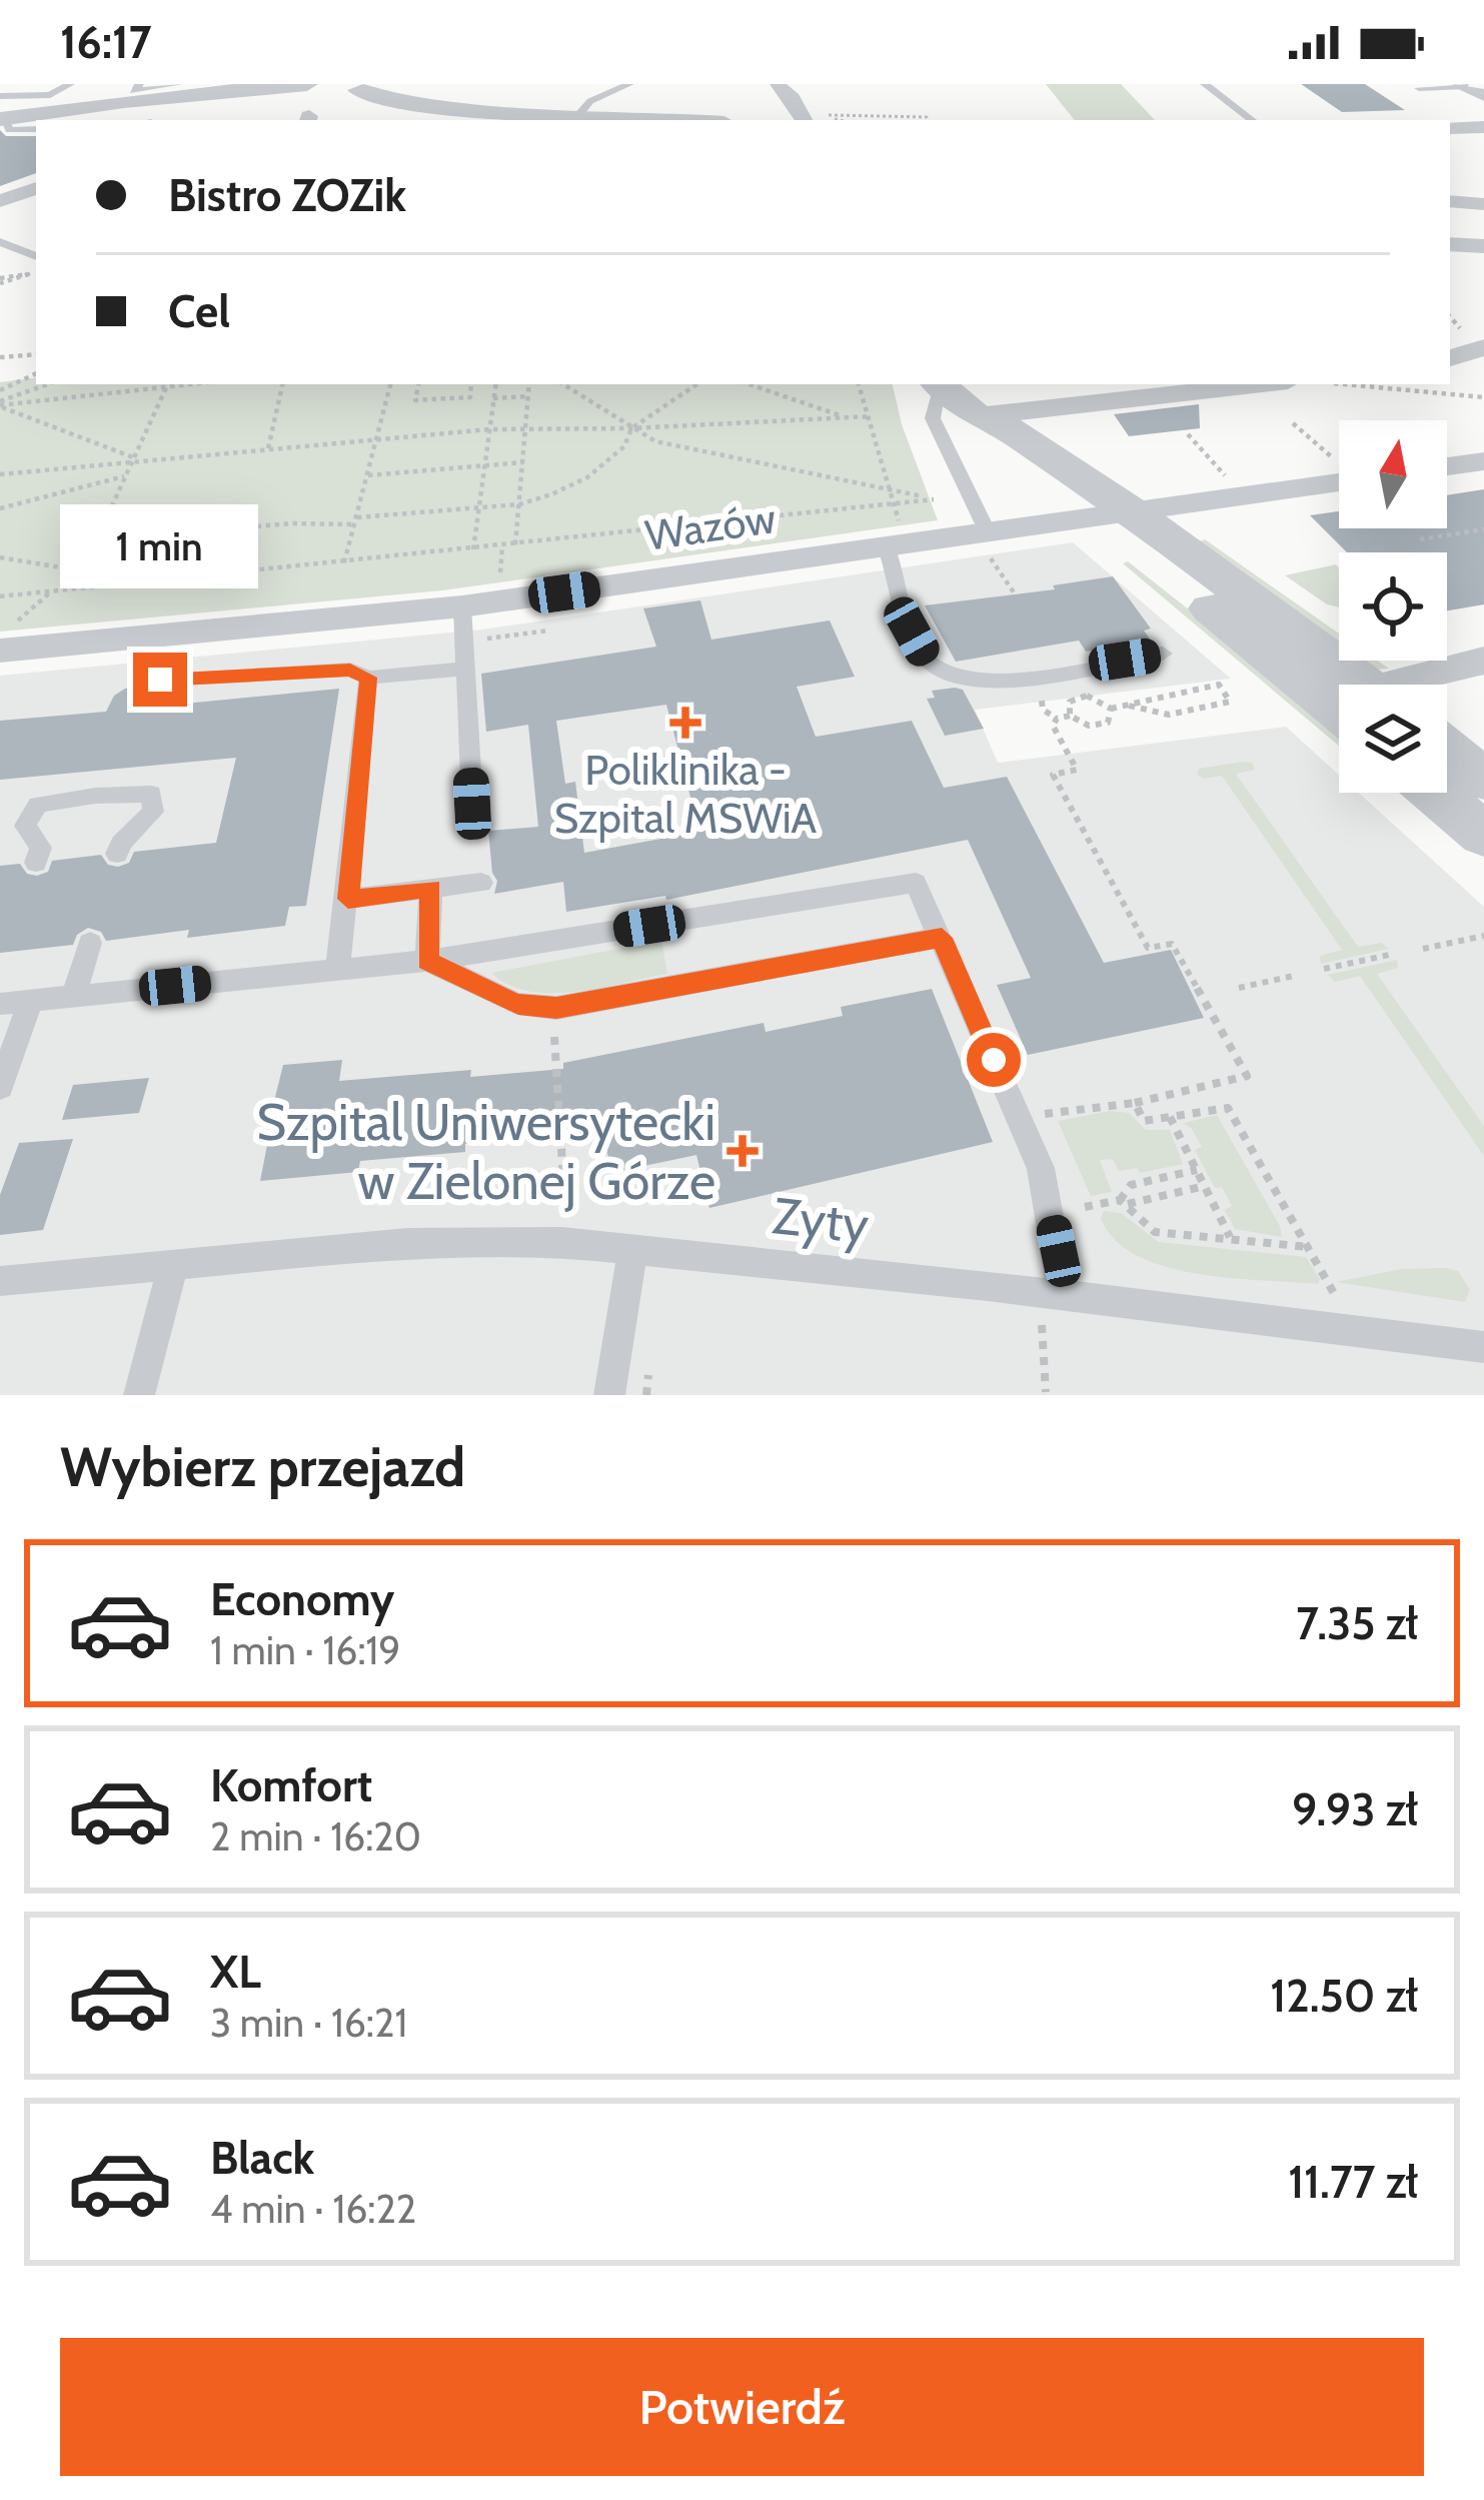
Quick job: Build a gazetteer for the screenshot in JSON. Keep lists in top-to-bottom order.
{
  "streets": {
    "street": ["Wazów"],
    "lane": ["Zyty"]
  },
  "places": {
    "health": ["Poliklinika - Szpital MSWiA", "Szpital Uniwersytecki w Zielonej Górze"]
  },
  "north": "top",
  "page": {
    "status": "16:17",
    "banner": ["Bistro ZOZik", "Cel"],
    "bubble": "1 min",
    "heading": "Wybierz przejazd",
    "list": [
      {
        "name": "Economy",
        "note": "1 min · 16:19",
        "value": "7.35 zł"
      },
      {
        "name": "Komfort",
        "note": "2 min · 16:20",
        "value": "9.93 zł"
      },
      {
        "name": "XL",
        "note": "3 min · 16:21",
        "value": "12.50 zł"
      },
      {
        "name": "Black",
        "note": "4 min · 16:22",
        "value": "11.77 zł"
      }
    ],
    "buttons": "Potwierdź"
  }
}
